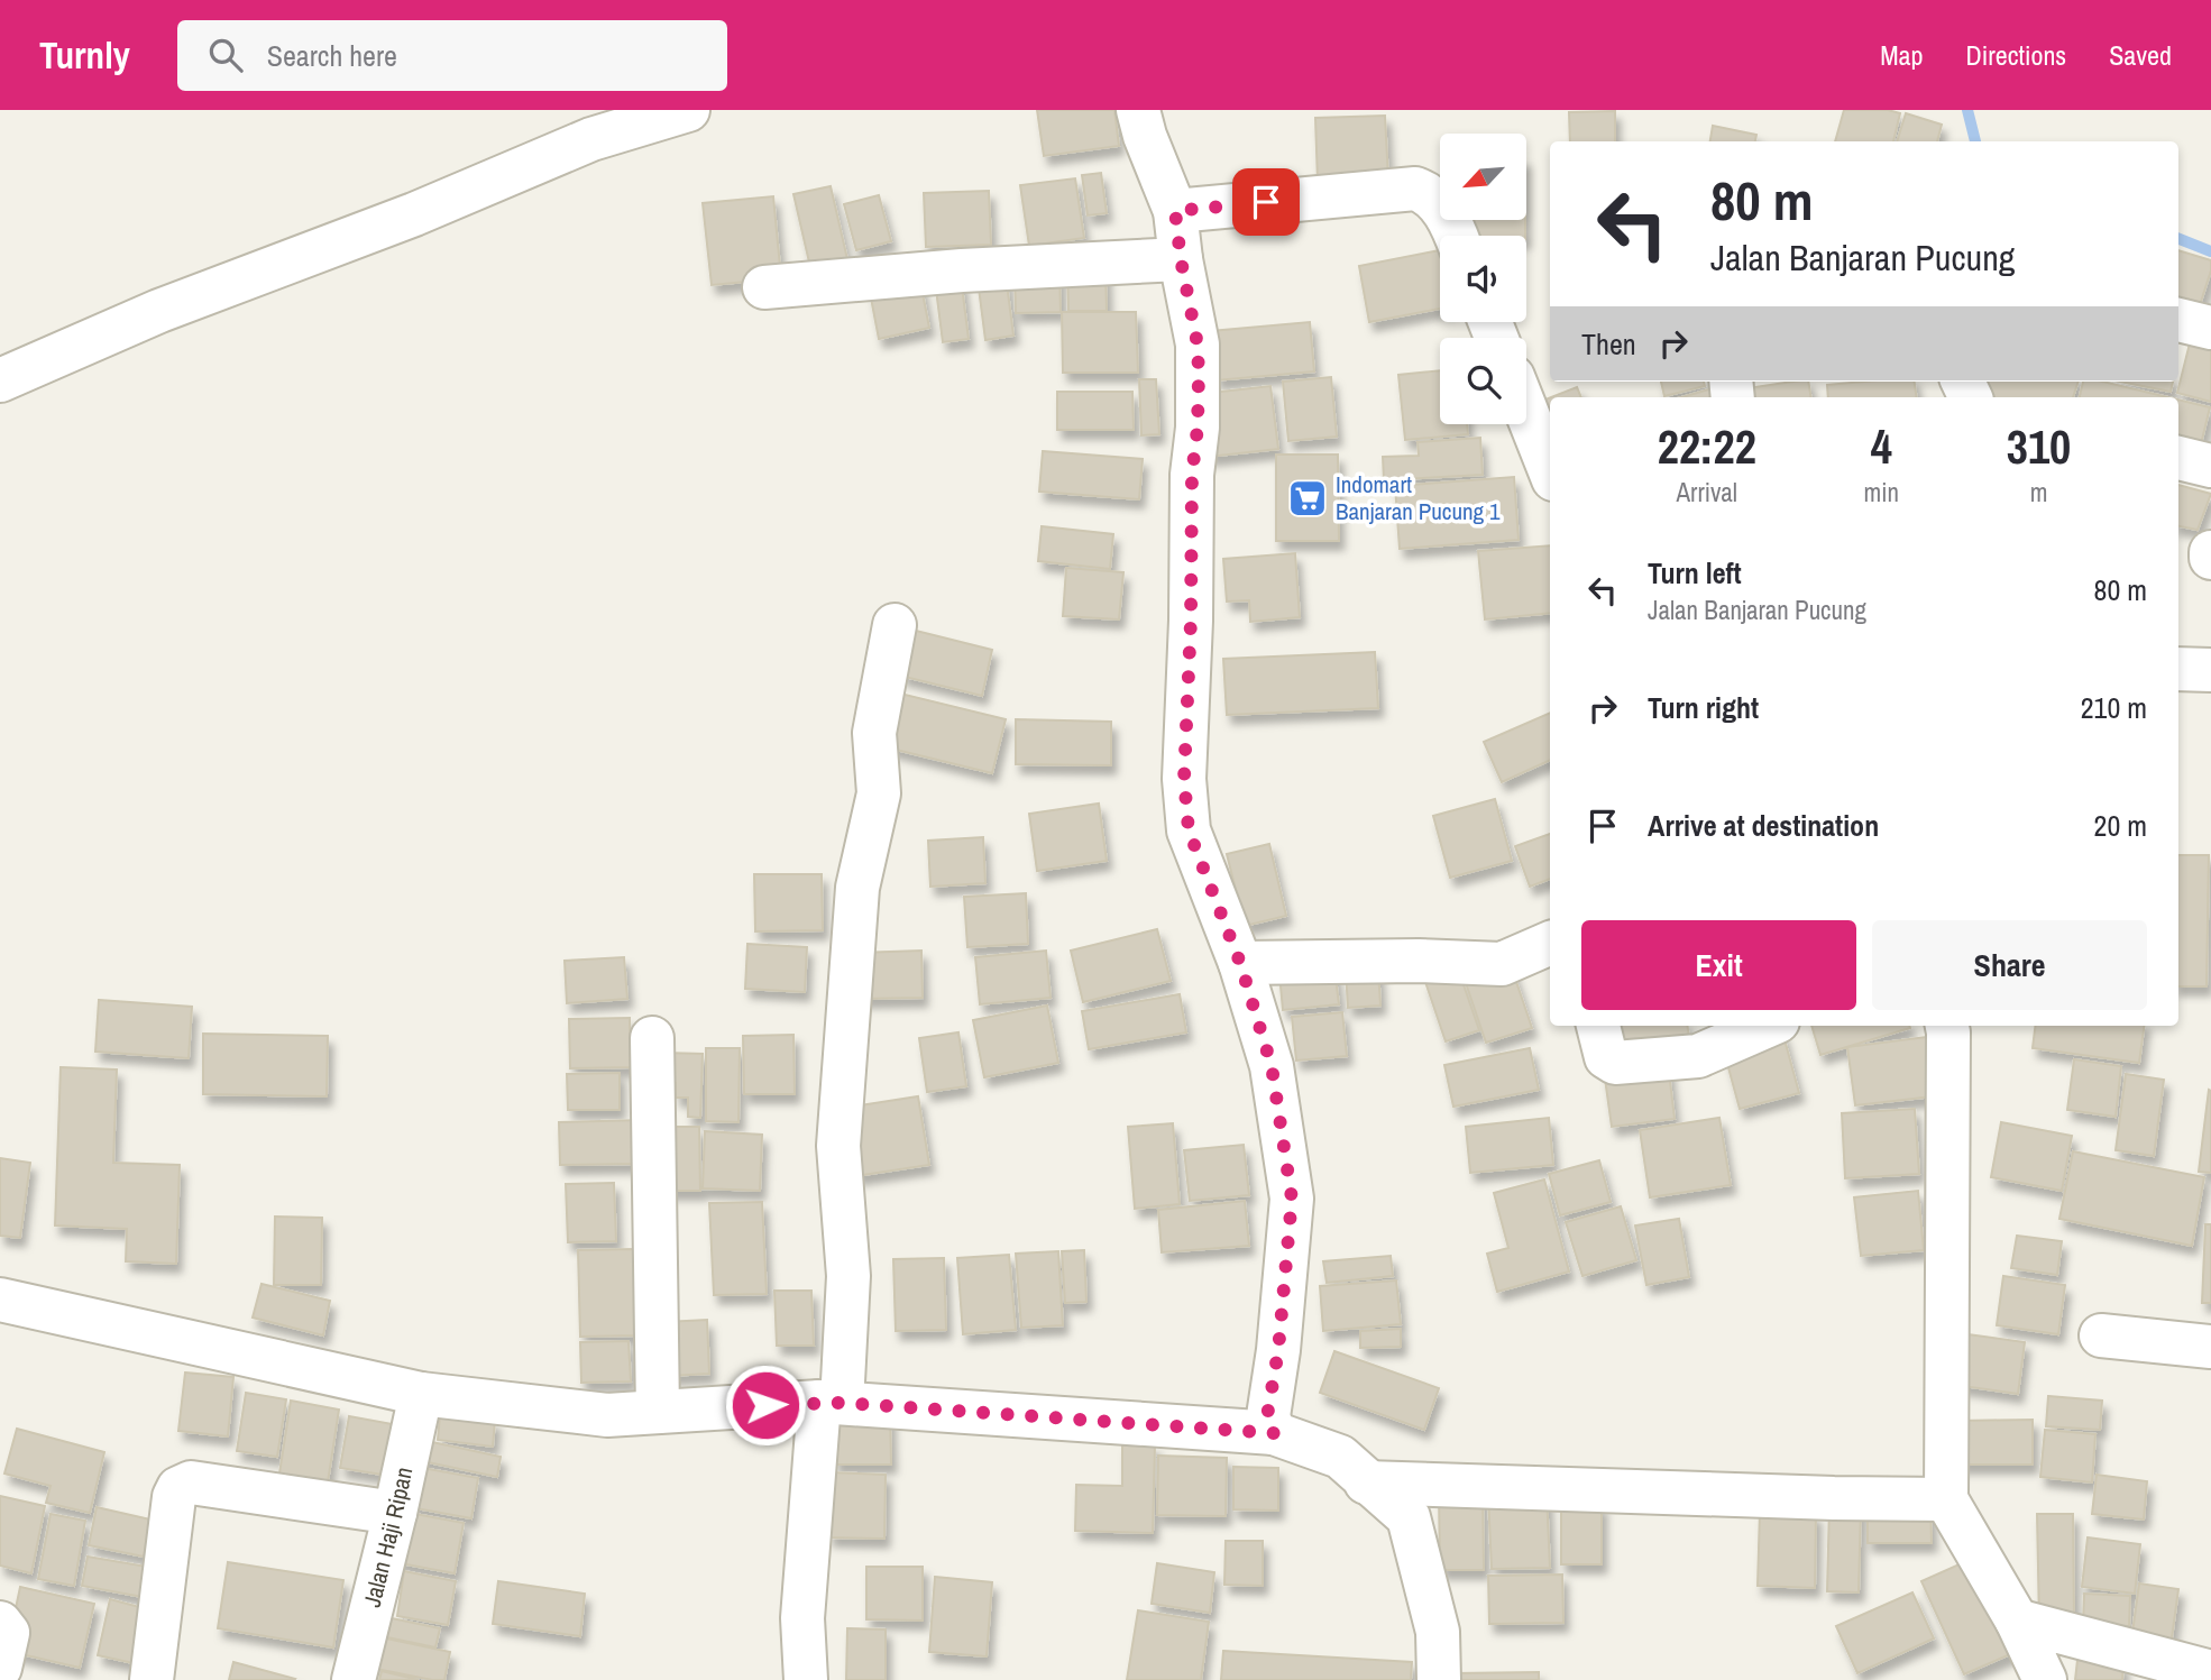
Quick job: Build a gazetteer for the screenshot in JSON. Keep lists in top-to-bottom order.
{
  "streets": {
    "street": ["Jalan Haji Ripan"]
  },
  "places": {
    "supermarket": ["Indomart Banjaran Pucung 1"]
  },
  "north": "bottom left",
  "page": {
    "header": "Turnly",
    "search": "Search here",
    "nav": ["Map", "Directions", "Saved"],
    "turn": ["80 m", "Jalan Banjaran Pucung"],
    "then": "Then",
    "eta": [
      "22:22",
      "Arrival",
      "4",
      "min",
      "310",
      "m"
    ],
    "list": [
      {
        "name": "Turn left",
        "note": "Jalan Banjaran Pucung",
        "value": "80 m"
      },
      {
        "name": "Turn right",
        "value": "210 m"
      },
      {
        "name": "Arrive at destination",
        "value": "20 m"
      }
    ],
    "buttons": ["Exit", "Share"]
  }
}
